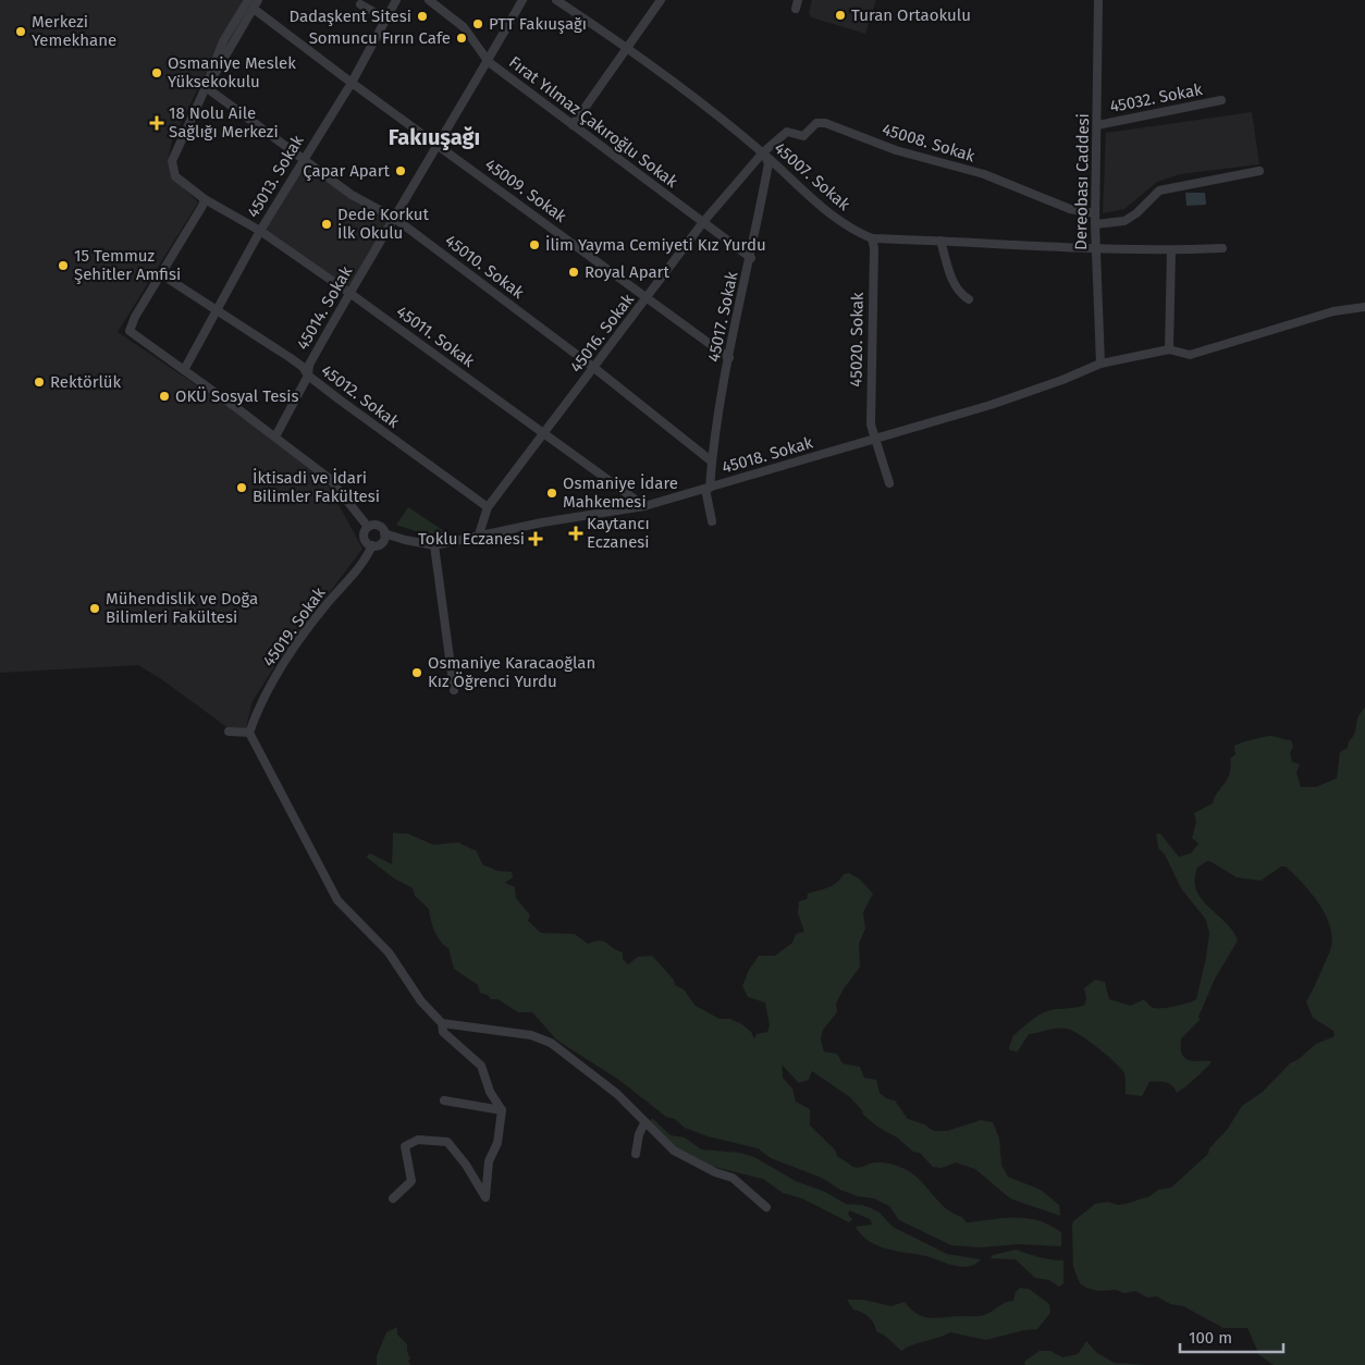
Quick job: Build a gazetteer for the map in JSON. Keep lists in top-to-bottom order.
{
  "streets": {
    "street": [
      "45032. Sokak",
      "Fırat Yılmaz Çakıroğlu Sokak",
      "45008. Sokak",
      "45013. Sokak",
      "45007. Sokak",
      "Dereobası Caddesi",
      "45009. Sokak",
      "45010. Sokak",
      "45014. Sokak",
      "45017. Sokak",
      "45016. Sokak",
      "45011. Sokak",
      "45020. Sokak",
      "45012. Sokak",
      "45018. Sokak",
      "45019. Sokak"
    ]
  },
  "crossings": [
    ["45032. Sokak", "Dereobası Caddesi"],
    ["Fırat Yılmaz Çakıroğlu Sokak", "45014. Sokak"],
    ["Fırat Yılmaz Çakıroğlu Sokak", "45017. Sokak"],
    ["Fırat Yılmaz Çakıroğlu Sokak", "45016. Sokak"],
    ["45008. Sokak", "45007. Sokak"],
    ["45008. Sokak", "Dereobası Caddesi"],
    ["45008. Sokak", "45017. Sokak"],
    ["45008. Sokak", "45016. Sokak"],
    ["45013. Sokak", "45009. Sokak"],
    ["45013. Sokak", "45010. Sokak"],
    ["45013. Sokak", "45011. Sokak"],
    ["45013. Sokak", "45012. Sokak"],
    ["45007. Sokak", "Dereobası Caddesi"],
    ["45007. Sokak", "45017. Sokak"],
    ["45007. Sokak", "45016. Sokak"],
    ["45007. Sokak", "45020. Sokak"],
    ["Dereobası Caddesi", "45018. Sokak"],
    ["45009. Sokak", "45014. Sokak"],
    ["45009. Sokak", "45017. Sokak"],
    ["45009. Sokak", "45016. Sokak"],
    ["45010. Sokak", "45014. Sokak"],
    ["45010. Sokak", "45017. Sokak"],
    ["45010. Sokak", "45016. Sokak"],
    ["45010. Sokak", "45011. Sokak"],
    ["45014. Sokak", "45011. Sokak"],
    ["45014. Sokak", "45012. Sokak"],
    ["45017. Sokak", "45016. Sokak"],
    ["45017. Sokak", "45018. Sokak"],
    ["45016. Sokak", "45011. Sokak"],
    ["45016. Sokak", "45012. Sokak"],
    ["45016. Sokak", "45018. Sokak"],
    ["45011. Sokak", "45018. Sokak"],
    ["45020. Sokak", "45018. Sokak"],
    ["45018. Sokak", "45019. Sokak"]
  ],
  "districts": ["Fakıuşağı"],
  "places": {
    "other": [
      "Turan Ortaokulu",
      "Dadaşkent Sitesi",
      "PTT Fakıuşağı",
      "Merkezi Yemekhane",
      "Somuncu Fırın Cafe",
      "Osmaniye Meslek Yüksekokulu",
      "Çapar Apart",
      "Dede Korkut İlk Okulu",
      "İlim Yayma Cemiyeti Kız Yurdu",
      "15 Temmuz Şehitler Amfisi",
      "Royal Apart",
      "Rektörlük",
      "OKÜ Sosyal Tesis",
      "İktisadi ve İdari Bilimler Fakültesi",
      "Osmaniye İdare Mahkemesi",
      "Mühendislik ve Doğa Bilimleri Fakültesi",
      "Osmaniye Karacaoğlan Kız Öğrenci Yurdu"
    ],
    "health": ["18 Nolu Aile Sağlığı Merkezi", "Kaytancı Eczanesi", "Toklu Eczanesi"]
  },
  "scale_bar": "100 m"
}
